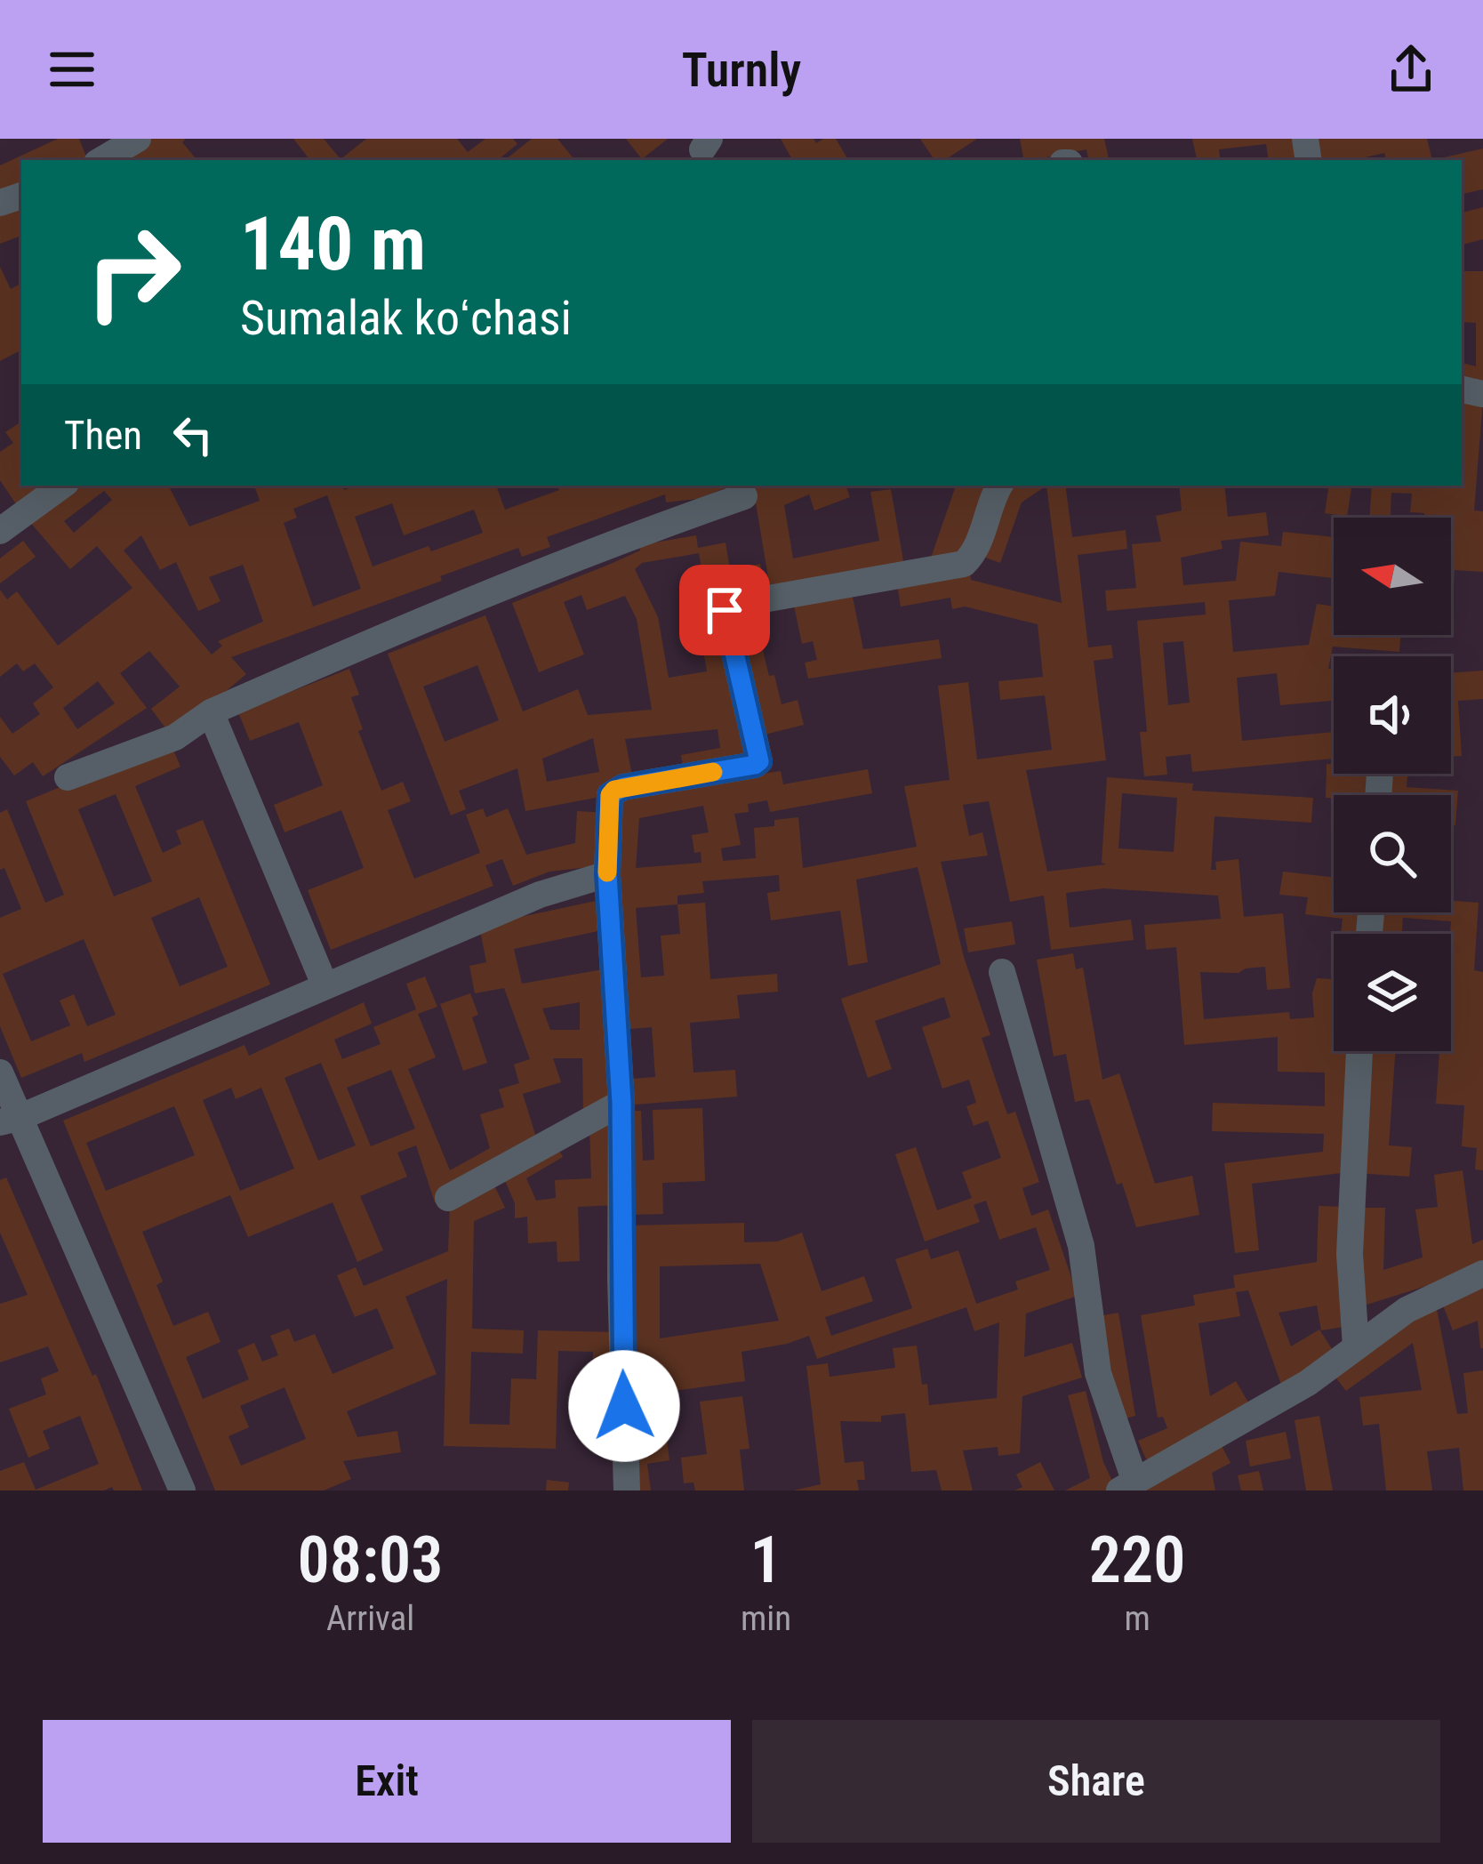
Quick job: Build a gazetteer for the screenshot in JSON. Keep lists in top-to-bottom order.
{
  "north": "left",
  "page": {
    "header": "Turnly",
    "turn": ["140 m", "Sumalak koʻchasi"],
    "then": "Then",
    "eta": [
      "08:03",
      "Arrival",
      "1",
      "min",
      "220",
      "m"
    ],
    "buttons": ["Exit", "Share"]
  }
}
